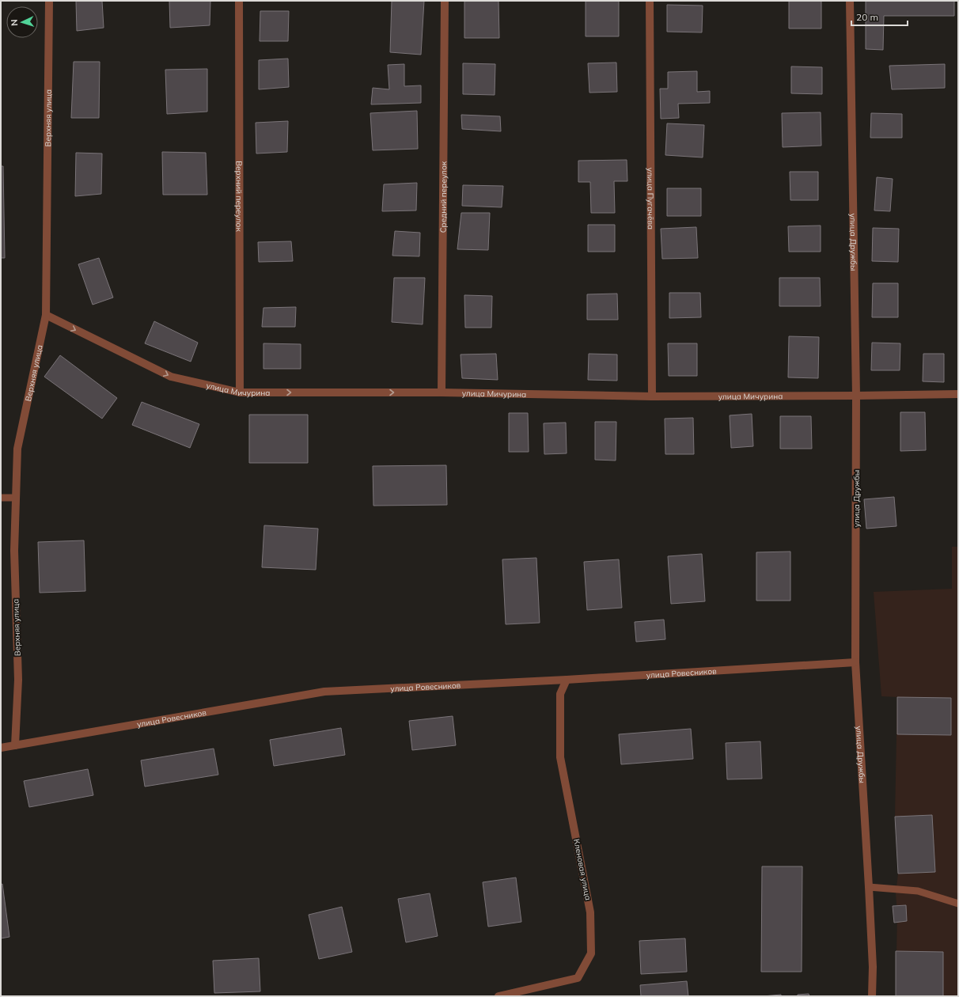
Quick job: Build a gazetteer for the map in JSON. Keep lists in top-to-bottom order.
{
  "streets": {
    "street": [
      "Верхняя улица",
      "Верхний переулок",
      "Средний переулок",
      "улица Пугачёва",
      "улица Дружбы",
      "улица Мичурина",
      "улица Ровесников",
      "Кленовая улица"
    ]
  },
  "crossings": [
    ["Верхняя улица", "улица Мичурина"],
    ["Верхняя улица", "улица Ровесников"],
    ["Верхний переулок", "улица Мичурина"],
    ["Средний переулок", "улица Мичурина"],
    ["улица Пугачёва", "улица Мичурина"],
    ["улица Дружбы", "улица Мичурина"],
    ["улица Дружбы", "улица Ровесников"],
    ["улица Ровесников", "Кленовая улица"]
  ],
  "one_way": ["улица Мичурина"],
  "scale_bar": "20 m",
  "north": "left"
}
